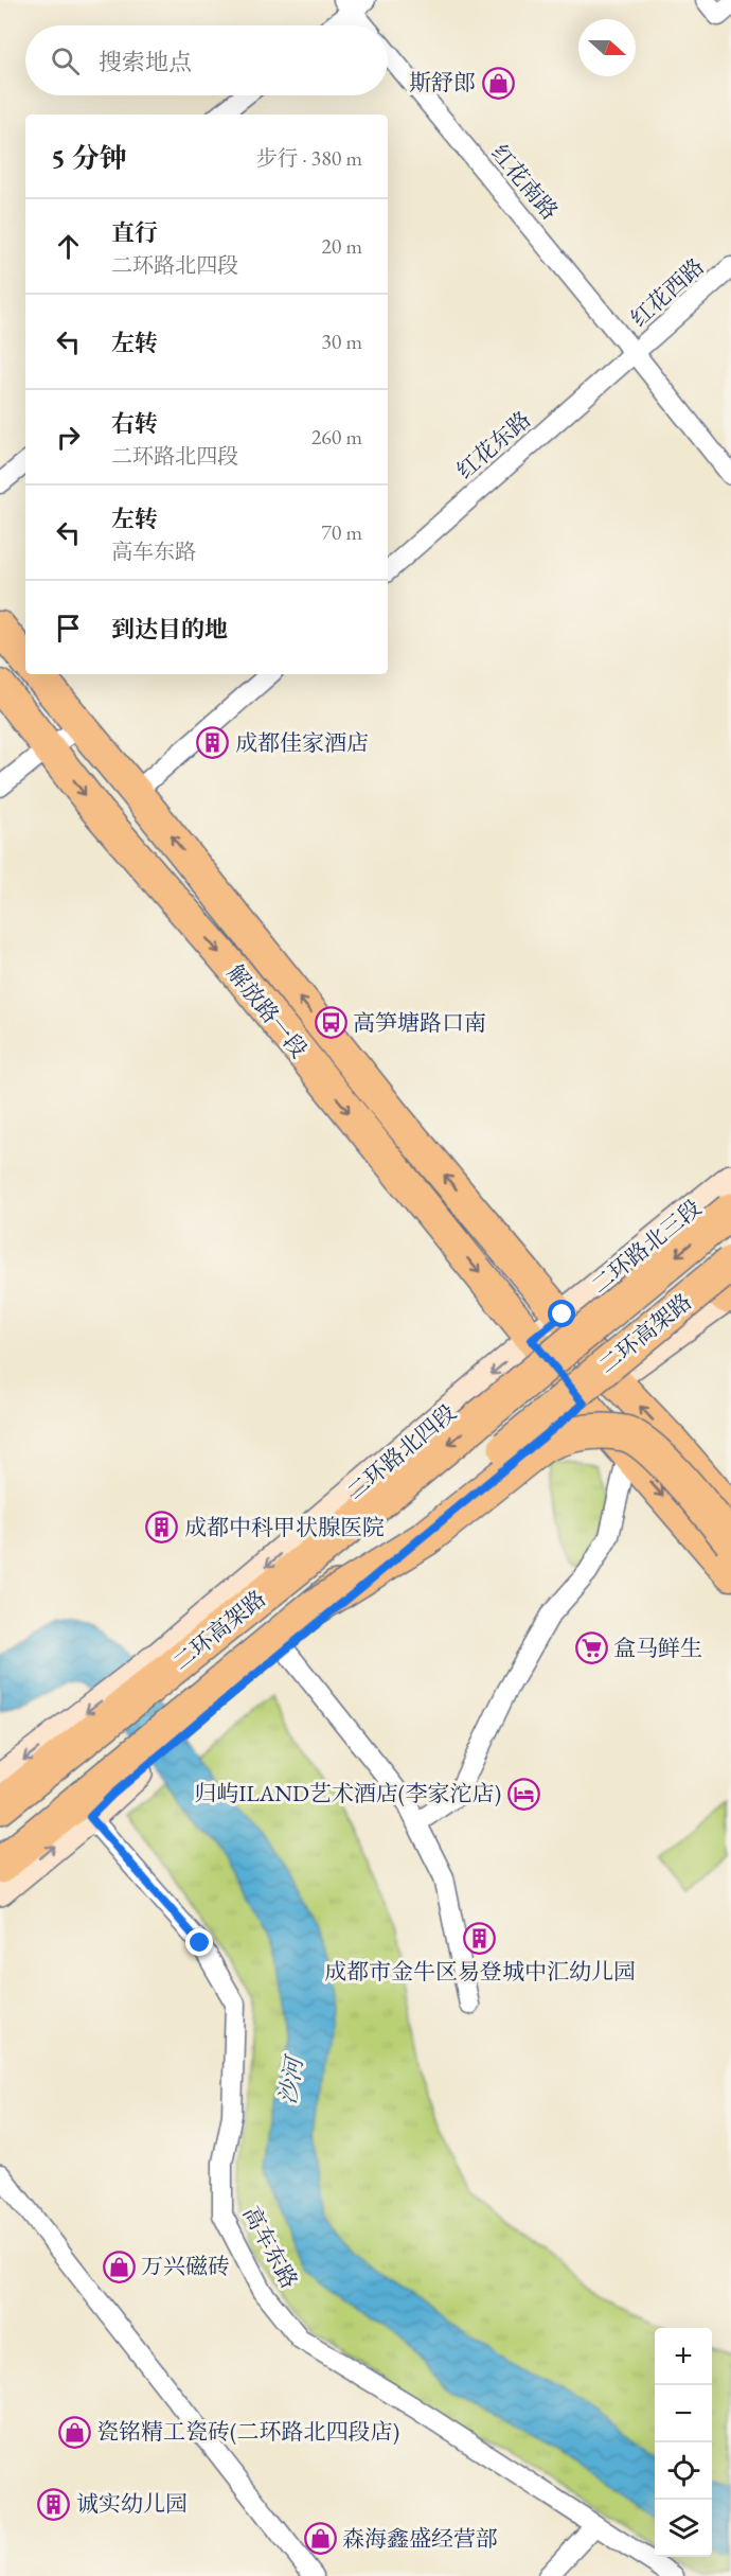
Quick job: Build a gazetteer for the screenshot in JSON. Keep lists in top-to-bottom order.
{
  "streets": {
    "highway": ["二环高架路"],
    "main road": ["解放路一段", "二环路北三段", "二环路北四段"],
    "street": [
      "红花南路",
      "红花西路",
      "红花东路",
      "高车东路"
    ]
  },
  "crossings": [
    ["红花南路", "红花西路"],
    ["红花南路", "红花东路"],
    ["红花西路", "红花东路"],
    ["解放路一段", "二环路北三段"],
    ["解放路一段", "二环路北四段"],
    ["二环路北三段", "二环路北四段"]
  ],
  "water": ["沙河"],
  "places": {
    "shop": [
      "斯舒郎",
      "万兴磁砖",
      "瓷铭精工瓷砖(二环路北四段店)",
      "森海鑫盛经营部"
    ],
    "building": [
      "成都佳家酒店",
      "成都中科甲状腺医院",
      "成都市金牛区易登城中汇幼儿园",
      "诚实幼儿园"
    ],
    "bus stop": ["高笋塘路口南"],
    "supermarket": ["盒马鲜生"],
    "hotel": ["归屿ILAND艺术酒店(李家沱店)"]
  },
  "north": "right",
  "page": {
    "search": "搜索地点",
    "heading": ["5 分钟", "步行 · 380 m"],
    "list": [
      ["直行", "二环路北四段", "20 m"],
      ["左转", "30 m"],
      ["右转", "二环路北四段", "260 m"],
      ["左转", "高车东路", "70 m"],
      "到达目的地"
    ],
    "map_buttons": ["+", "−"]
  }
}
